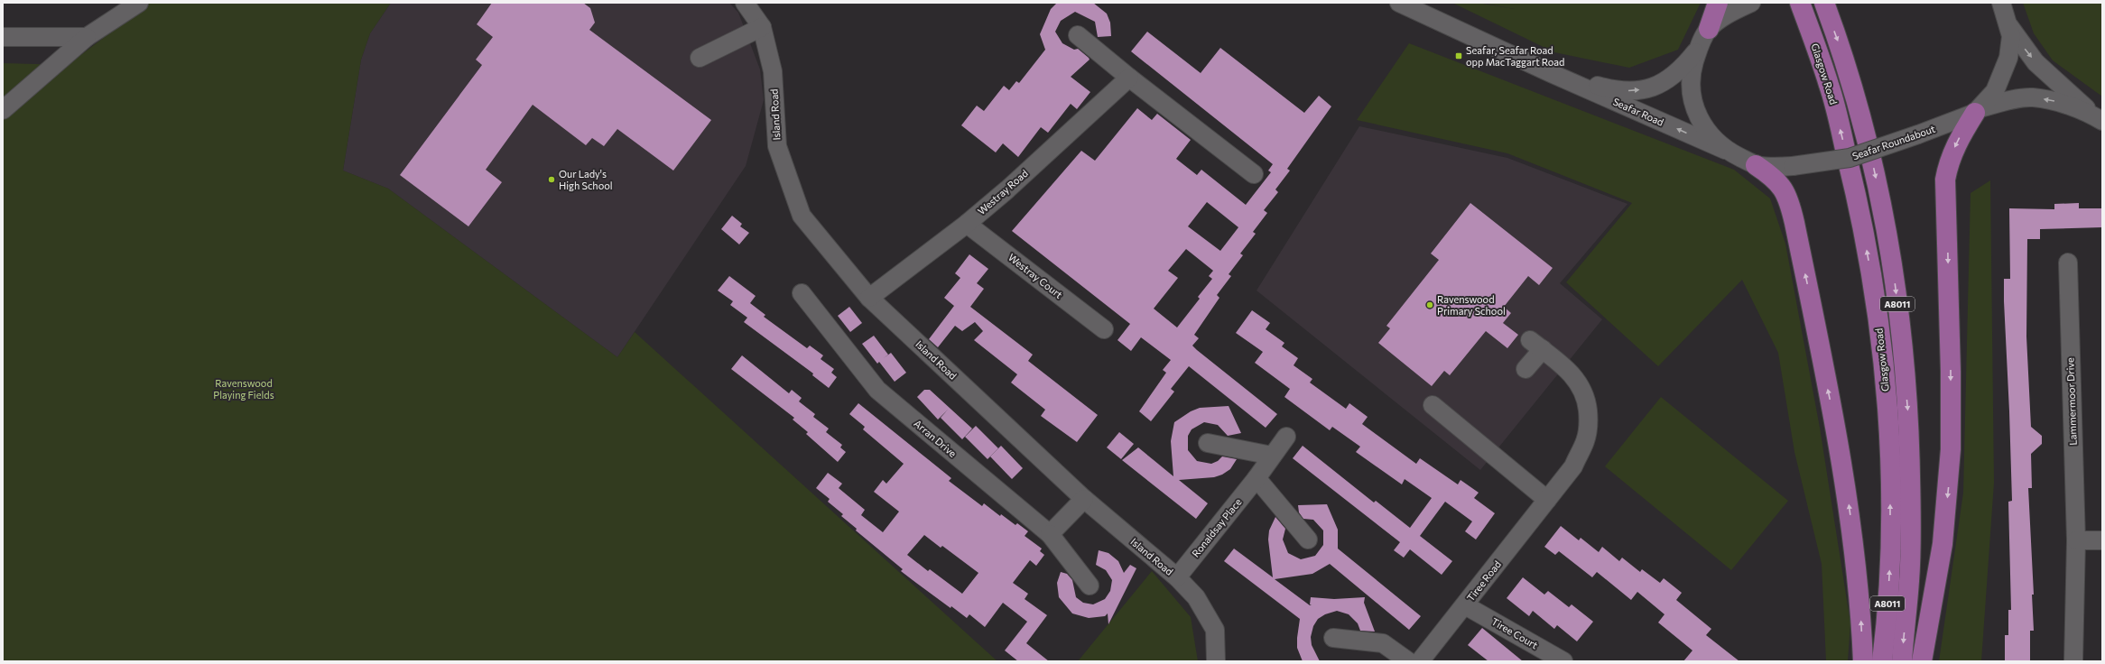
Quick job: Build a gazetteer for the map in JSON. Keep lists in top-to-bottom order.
{
  "streets": {
    "main road": ["Glasgow Road", "A8011"],
    "street": [
      "Seafar Road",
      "Island Road",
      "Seafar Roundabout",
      "Westray Road",
      "Westray Court",
      "Lammermoor Drive",
      "Arran Drive",
      "Ronaldsay Place",
      "Tiree Road",
      "Tiree Court"
    ]
  },
  "crossings": [
    ["Seafar Road", "Seafar Roundabout"],
    ["Island Road", "Westray Road"],
    ["Island Road", "Ronaldsay Place"],
    ["Westray Road", "Westray Court"],
    ["Tiree Road", "Tiree Court"]
  ],
  "parks": ["Ravenswood Playing Fields"],
  "places": {
    "transit": ["Seafar, Seafar Road opp MacTaggart Road"],
    "other": ["Our Lady's High School", "Ravenswood Primary School"]
  }
}
